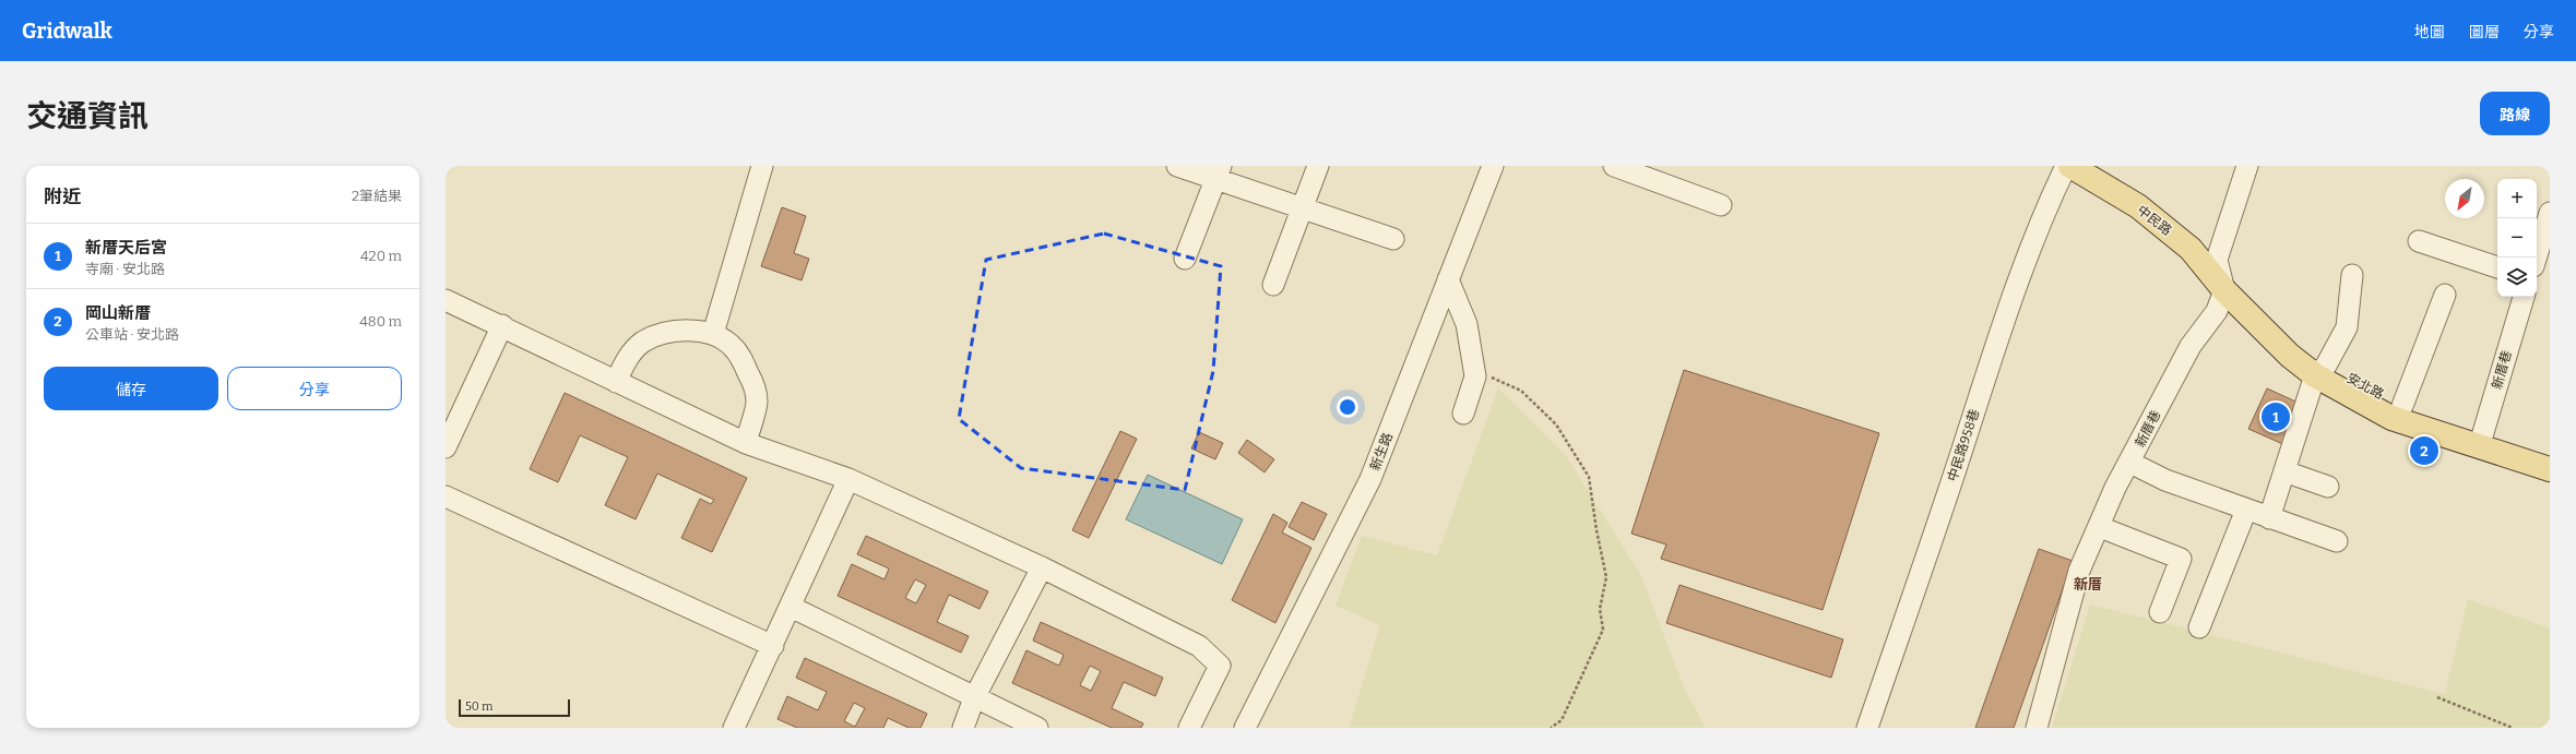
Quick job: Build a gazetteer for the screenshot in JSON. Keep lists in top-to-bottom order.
{
  "streets": {
    "main road": ["中民路", "安北路"],
    "street": ["新厝巷", "中民路958巷", "新生路"]
  },
  "crossings": [
    ["中民路", "新厝巷"],
    ["中民路", "安北路"],
    ["新厝巷", "安北路"]
  ],
  "districts": ["新厝"],
  "scale_bar": "50 m",
  "north": "bottom left",
  "page": {
    "header": "Gridwalk",
    "nav": ["地圖", "圖層", "分享"],
    "title": "交通資訊",
    "buttons": [
      "路線",
      ["儲存", "分享"]
    ],
    "heading": ["附近", "2筆結果"],
    "map_buttons": ["+", "−"],
    "list": [
      {
        "mark": "1",
        "name": "新厝天后宮",
        "note": "寺廟 · 安北路",
        "value": "420 m"
      },
      {
        "mark": "2",
        "name": "岡山新厝",
        "note": "公車站 · 安北路",
        "value": "480 m"
      }
    ],
    "pins": ["1", "2"],
    "scale": "50 m"
  }
}
